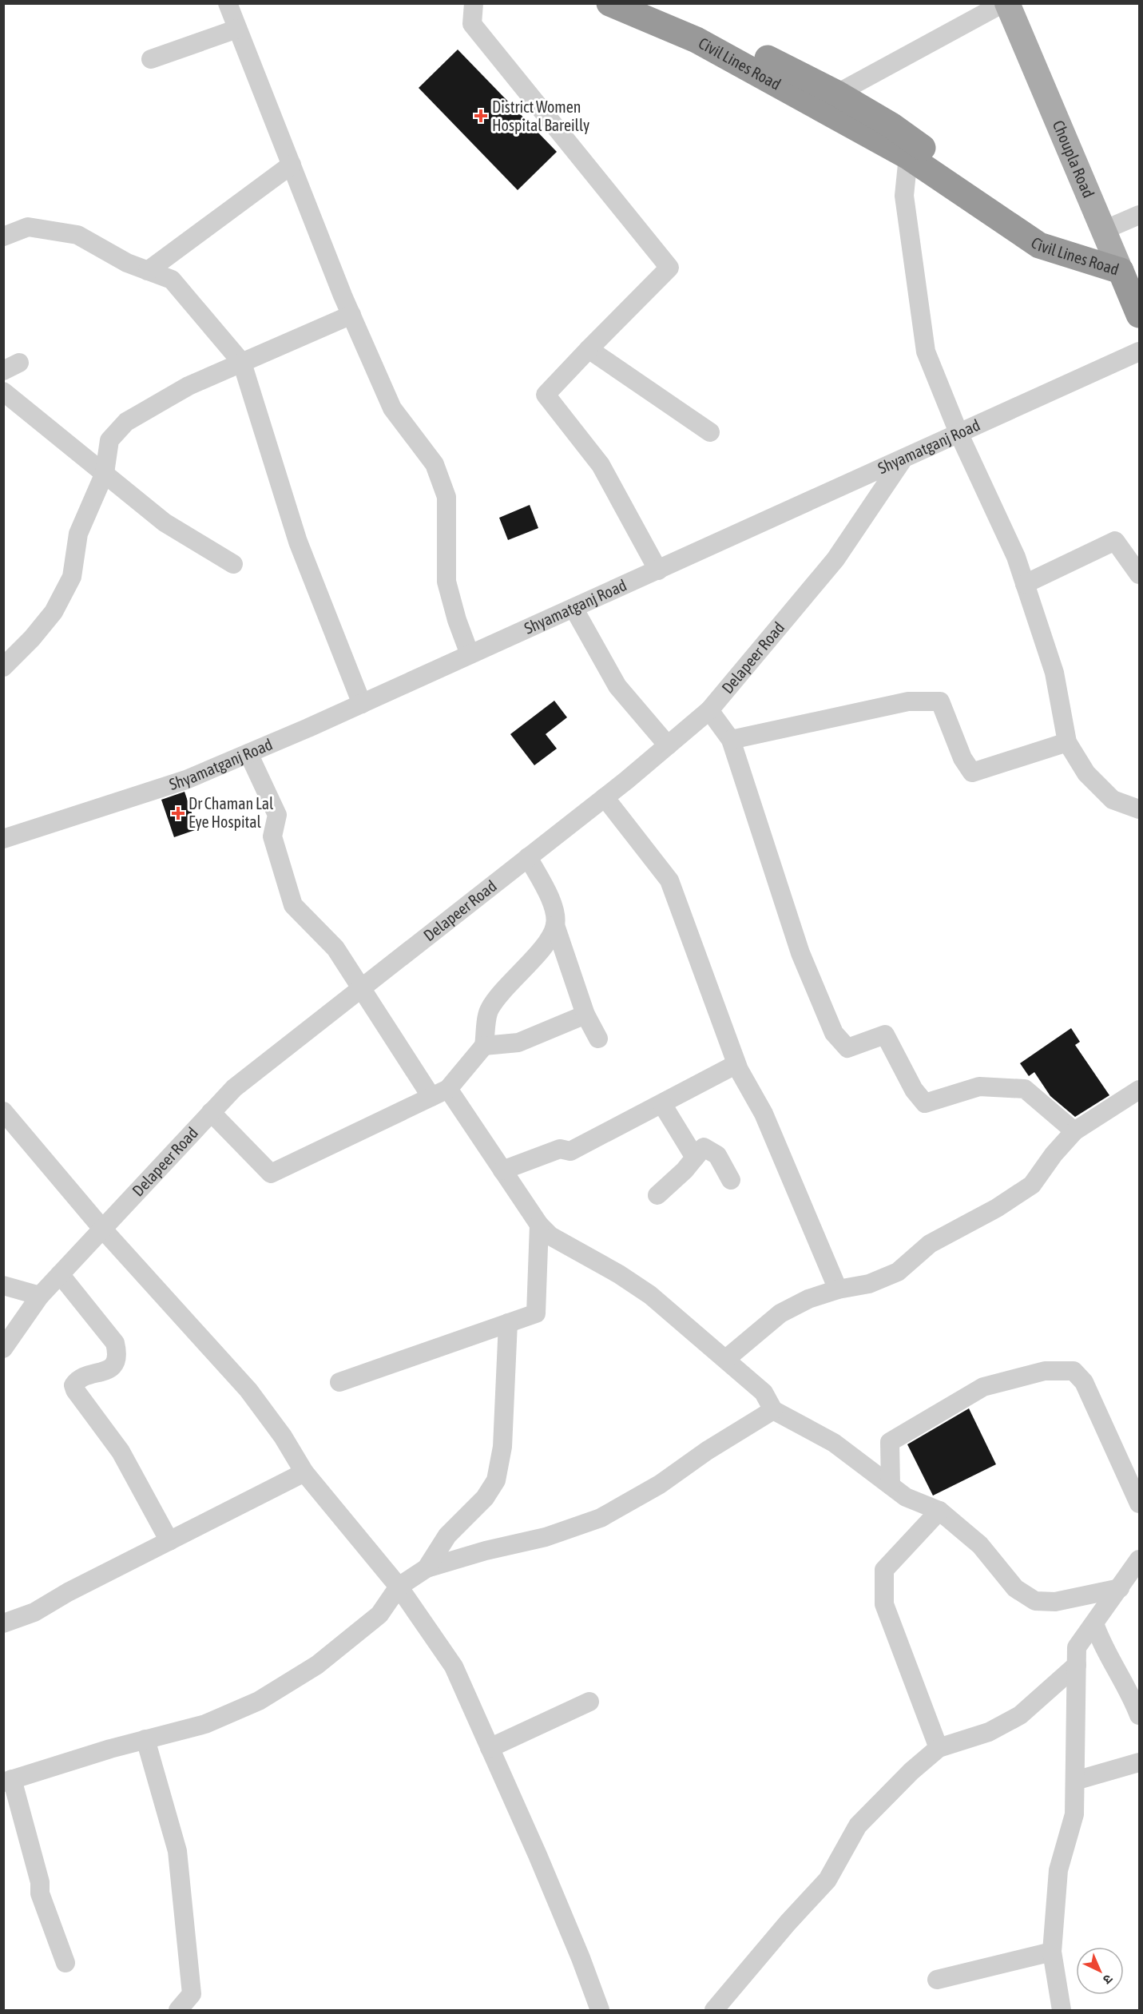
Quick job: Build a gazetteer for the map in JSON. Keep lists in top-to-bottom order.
{
  "streets": {
    "highway": ["Civil Lines Road", "Choupla Road"],
    "street": ["Shyamatganj Road", "Delapeer Road"]
  },
  "crossings": [
    ["Civil Lines Road", "Choupla Road"],
    ["Shyamatganj Road", "Delapeer Road"]
  ],
  "places": {
    "health": ["District Women Hospital Bareilly", "Dr Chaman Lal Eye Hospital"]
  },
  "north": "bottom right"
}
